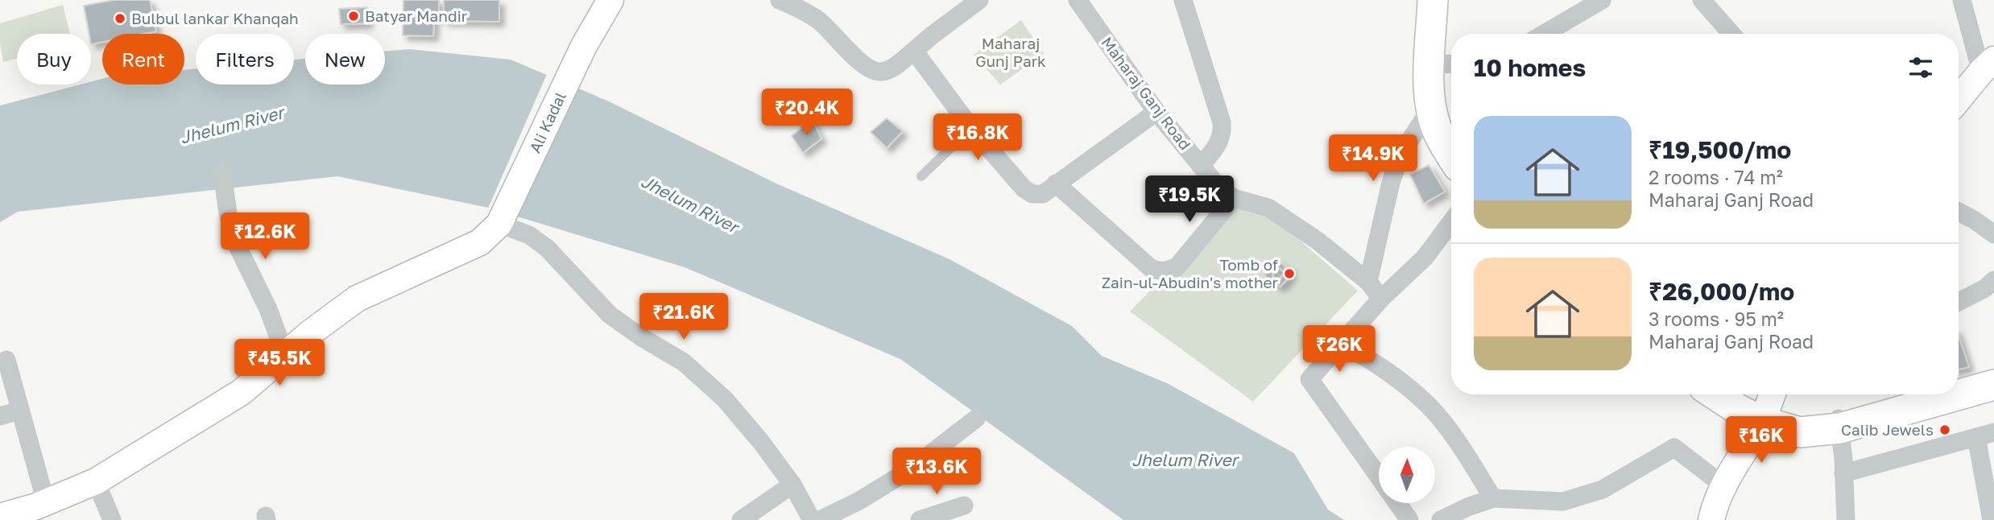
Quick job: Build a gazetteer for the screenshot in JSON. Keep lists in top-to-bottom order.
{
  "streets": {
    "street": ["Maharaj Ganj Road", "Ali Kadal"]
  },
  "water": ["Jhelum River"],
  "parks": ["Maharaj Gunj Park"],
  "places": [
    "Batyar Mandir",
    "Bulbul lankar Khanqah",
    "Tomb of Zain-ul-Abudin's mother",
    "Calib Jewels"
  ],
  "north": "top",
  "page": {
    "chip": [
      "Buy",
      "Rent",
      "Filters",
      "New"
    ],
    "heading": "10 homes",
    "price": [
      "₹20.4K",
      "₹16.8K",
      "₹14.9K",
      "₹19.5K",
      "₹12.6K",
      "₹21.6K",
      "₹26K",
      "₹45.5K",
      "₹16K",
      "₹13.6K"
    ],
    "list": [
      {
        "name": "₹19,500/mo",
        "note": "2 rooms · 74 m² · Maharaj Ganj Road"
      },
      {
        "name": "₹26,000/mo",
        "note": "3 rooms · 95 m² · Maharaj Ganj Road"
      }
    ]
  }
}
